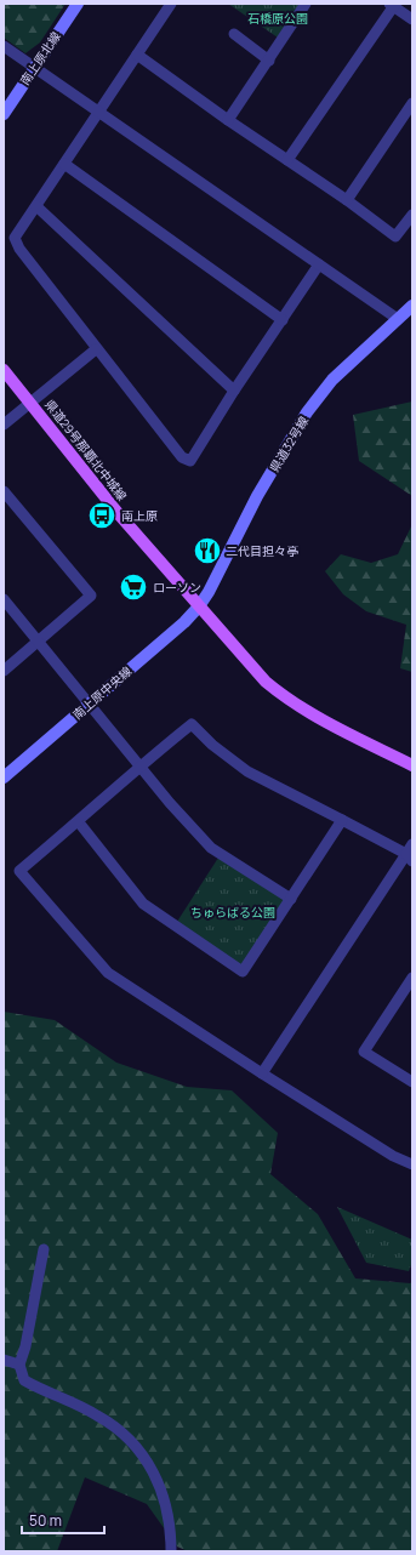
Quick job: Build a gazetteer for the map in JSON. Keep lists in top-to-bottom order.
{
  "streets": {
    "main road": ["県道29号那覇北中城線"],
    "street": ["南上原北線", "県道32号線", "南上原中央線"]
  },
  "crossings": [
    ["県道32号線", "県道29号那覇北中城線"],
    ["県道32号線", "南上原中央線"],
    ["県道29号那覇北中城線", "南上原中央線"]
  ],
  "parks": ["石橋原公園", "ちゅらばる公園"],
  "places": {
    "bus stop": ["南上原"],
    "restaurant": ["二代目担々亭"],
    "supermarket": ["ローソン"]
  },
  "scale_bar": "50 m"
}
